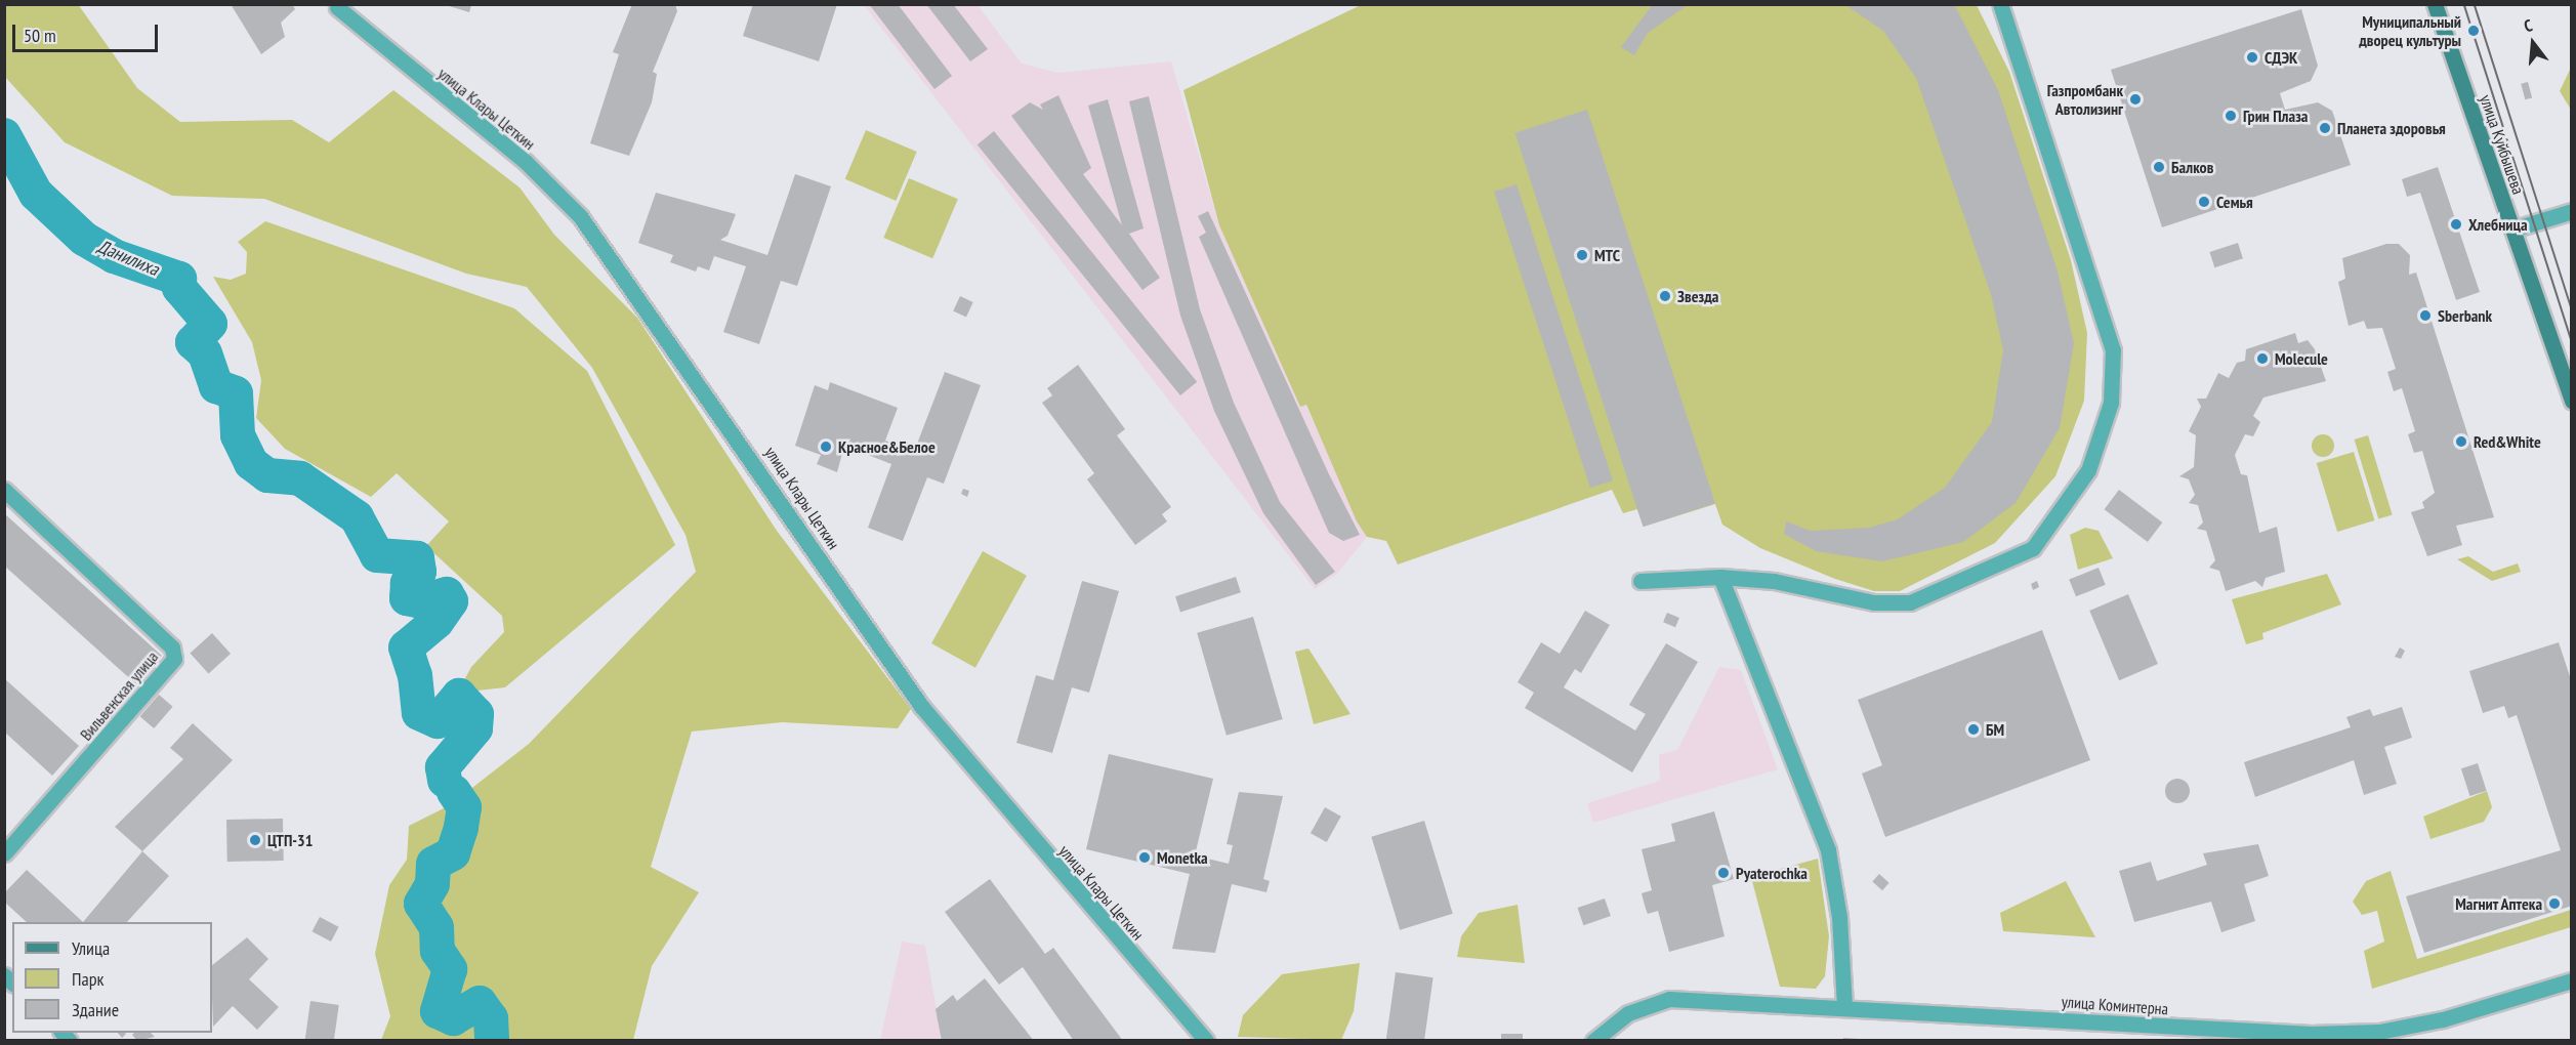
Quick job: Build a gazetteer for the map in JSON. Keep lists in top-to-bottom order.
{
  "streets": {
    "main road": ["улица Куйбышева"],
    "street": ["улица Клары Цеткин", "Вильвенская улица", "улица Коминтерна"]
  },
  "water": ["Данилиха"],
  "places": [
    "Муниципальный дворец культуры",
    "СДЭК",
    "Газпромбанк Автолизинг",
    "Грин Плаза",
    "Планета здоровья",
    "Балков",
    "Семья",
    "Хлебница",
    "МТС",
    "Звезда",
    "Sberbank",
    "Molecule",
    "Red&White",
    "Красное&Белое",
    "БМ",
    "ЦТП-31",
    "Monetka",
    "Pyaterochka",
    "Магнит Аптека"
  ],
  "legend": ["Улица", "Парк", "Здание"],
  "scale_bar": "50 m",
  "north": "top"
}
